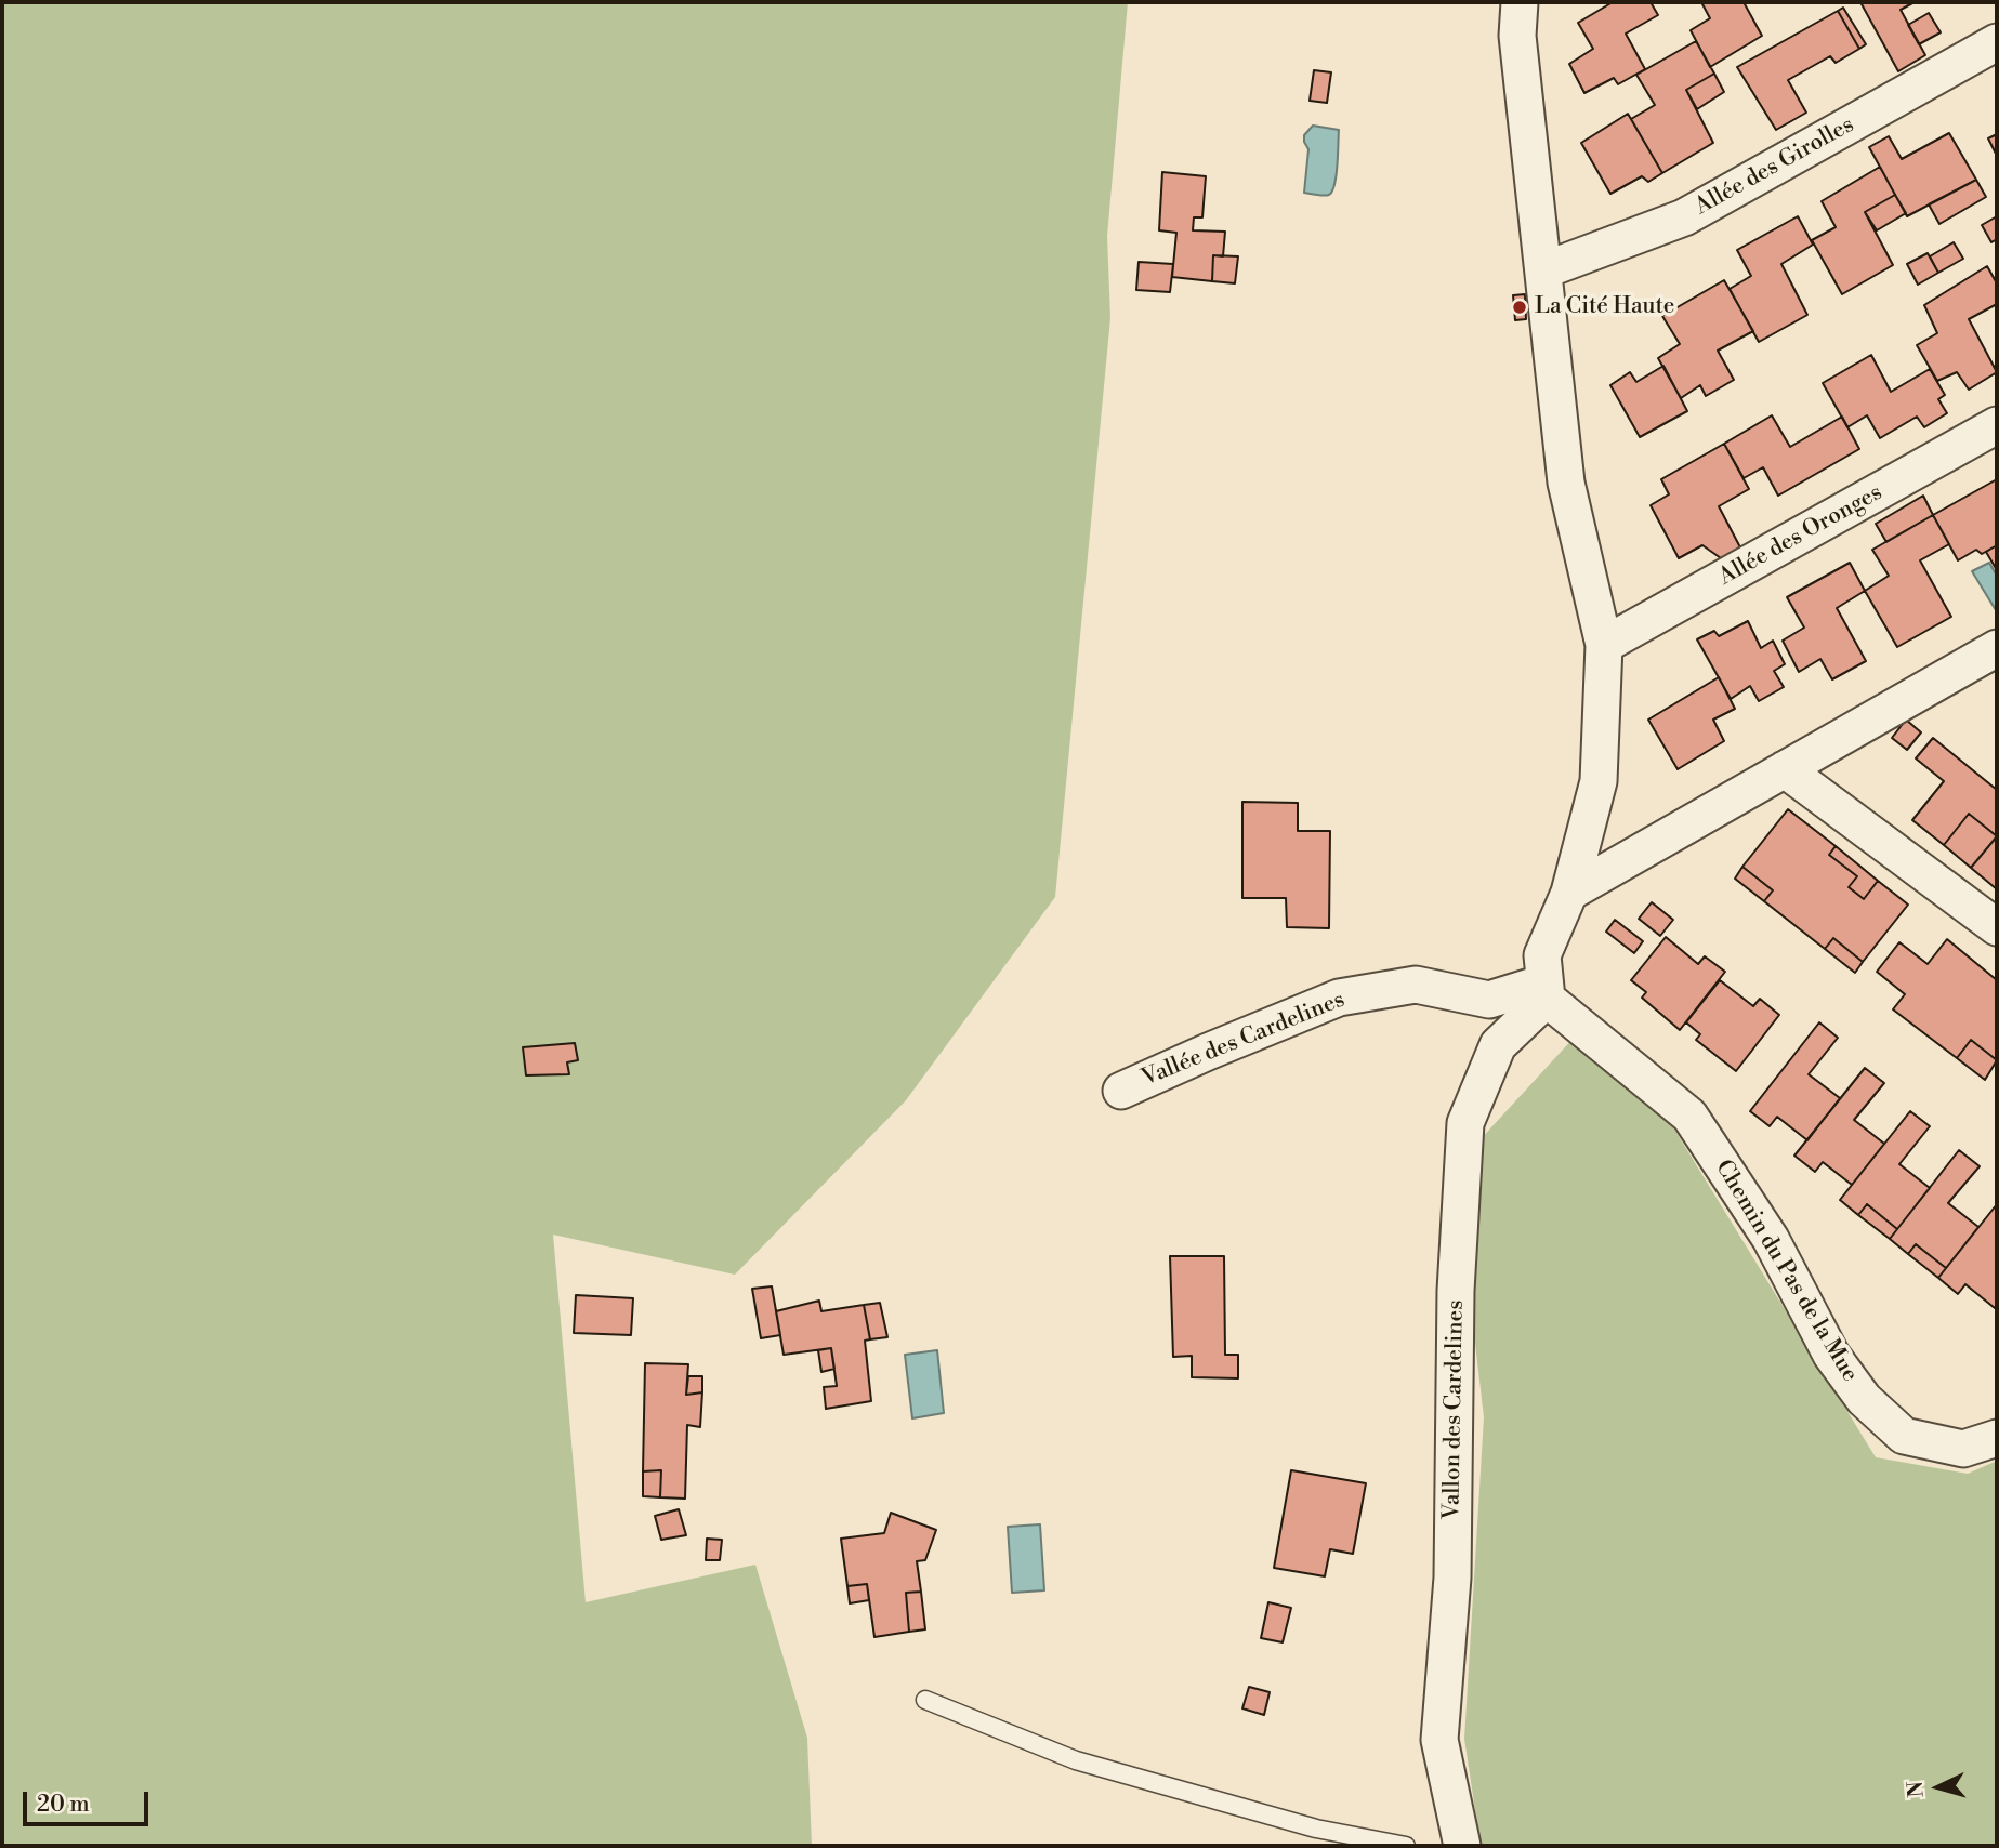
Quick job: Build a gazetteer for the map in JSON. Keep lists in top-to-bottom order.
{
  "streets": {
    "street": [
      "Allée des Girolles",
      "Allée des Oronges",
      "Vallée des Cardelines",
      "Chemin du Pas de la Mue",
      "Vallon des Cardelines"
    ]
  },
  "crossings": [
    ["Vallée des Cardelines", "Chemin du Pas de la Mue"],
    ["Vallée des Cardelines", "Vallon des Cardelines"],
    ["Chemin du Pas de la Mue", "Vallon des Cardelines"]
  ],
  "places": ["La Cité Haute"],
  "scale_bar": "20 m",
  "north": "left"
}
